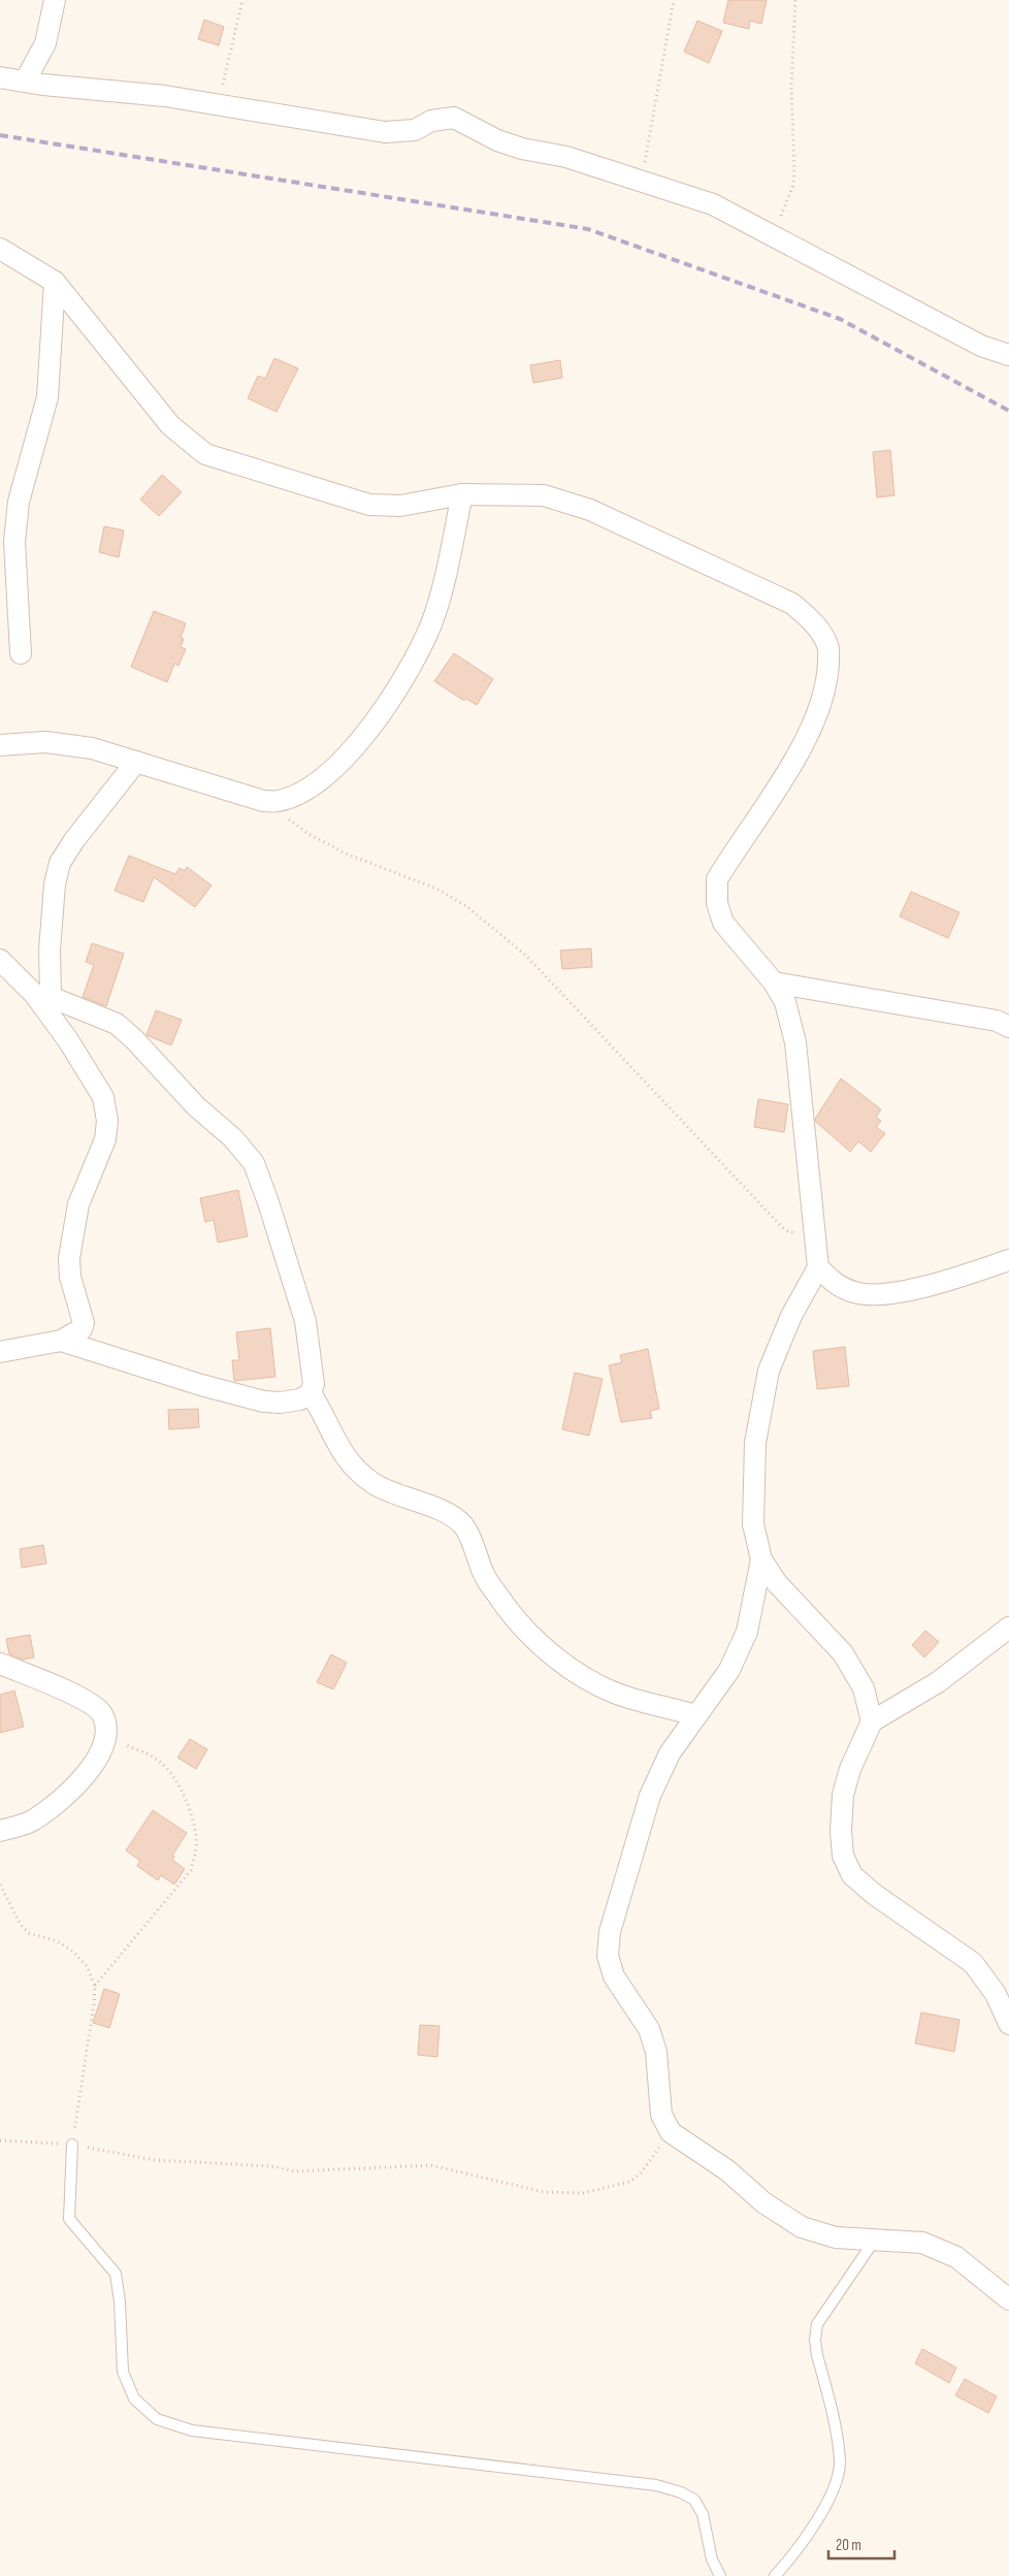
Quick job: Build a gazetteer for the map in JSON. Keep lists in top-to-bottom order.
{
  "scale_bar": "20 m"
}
